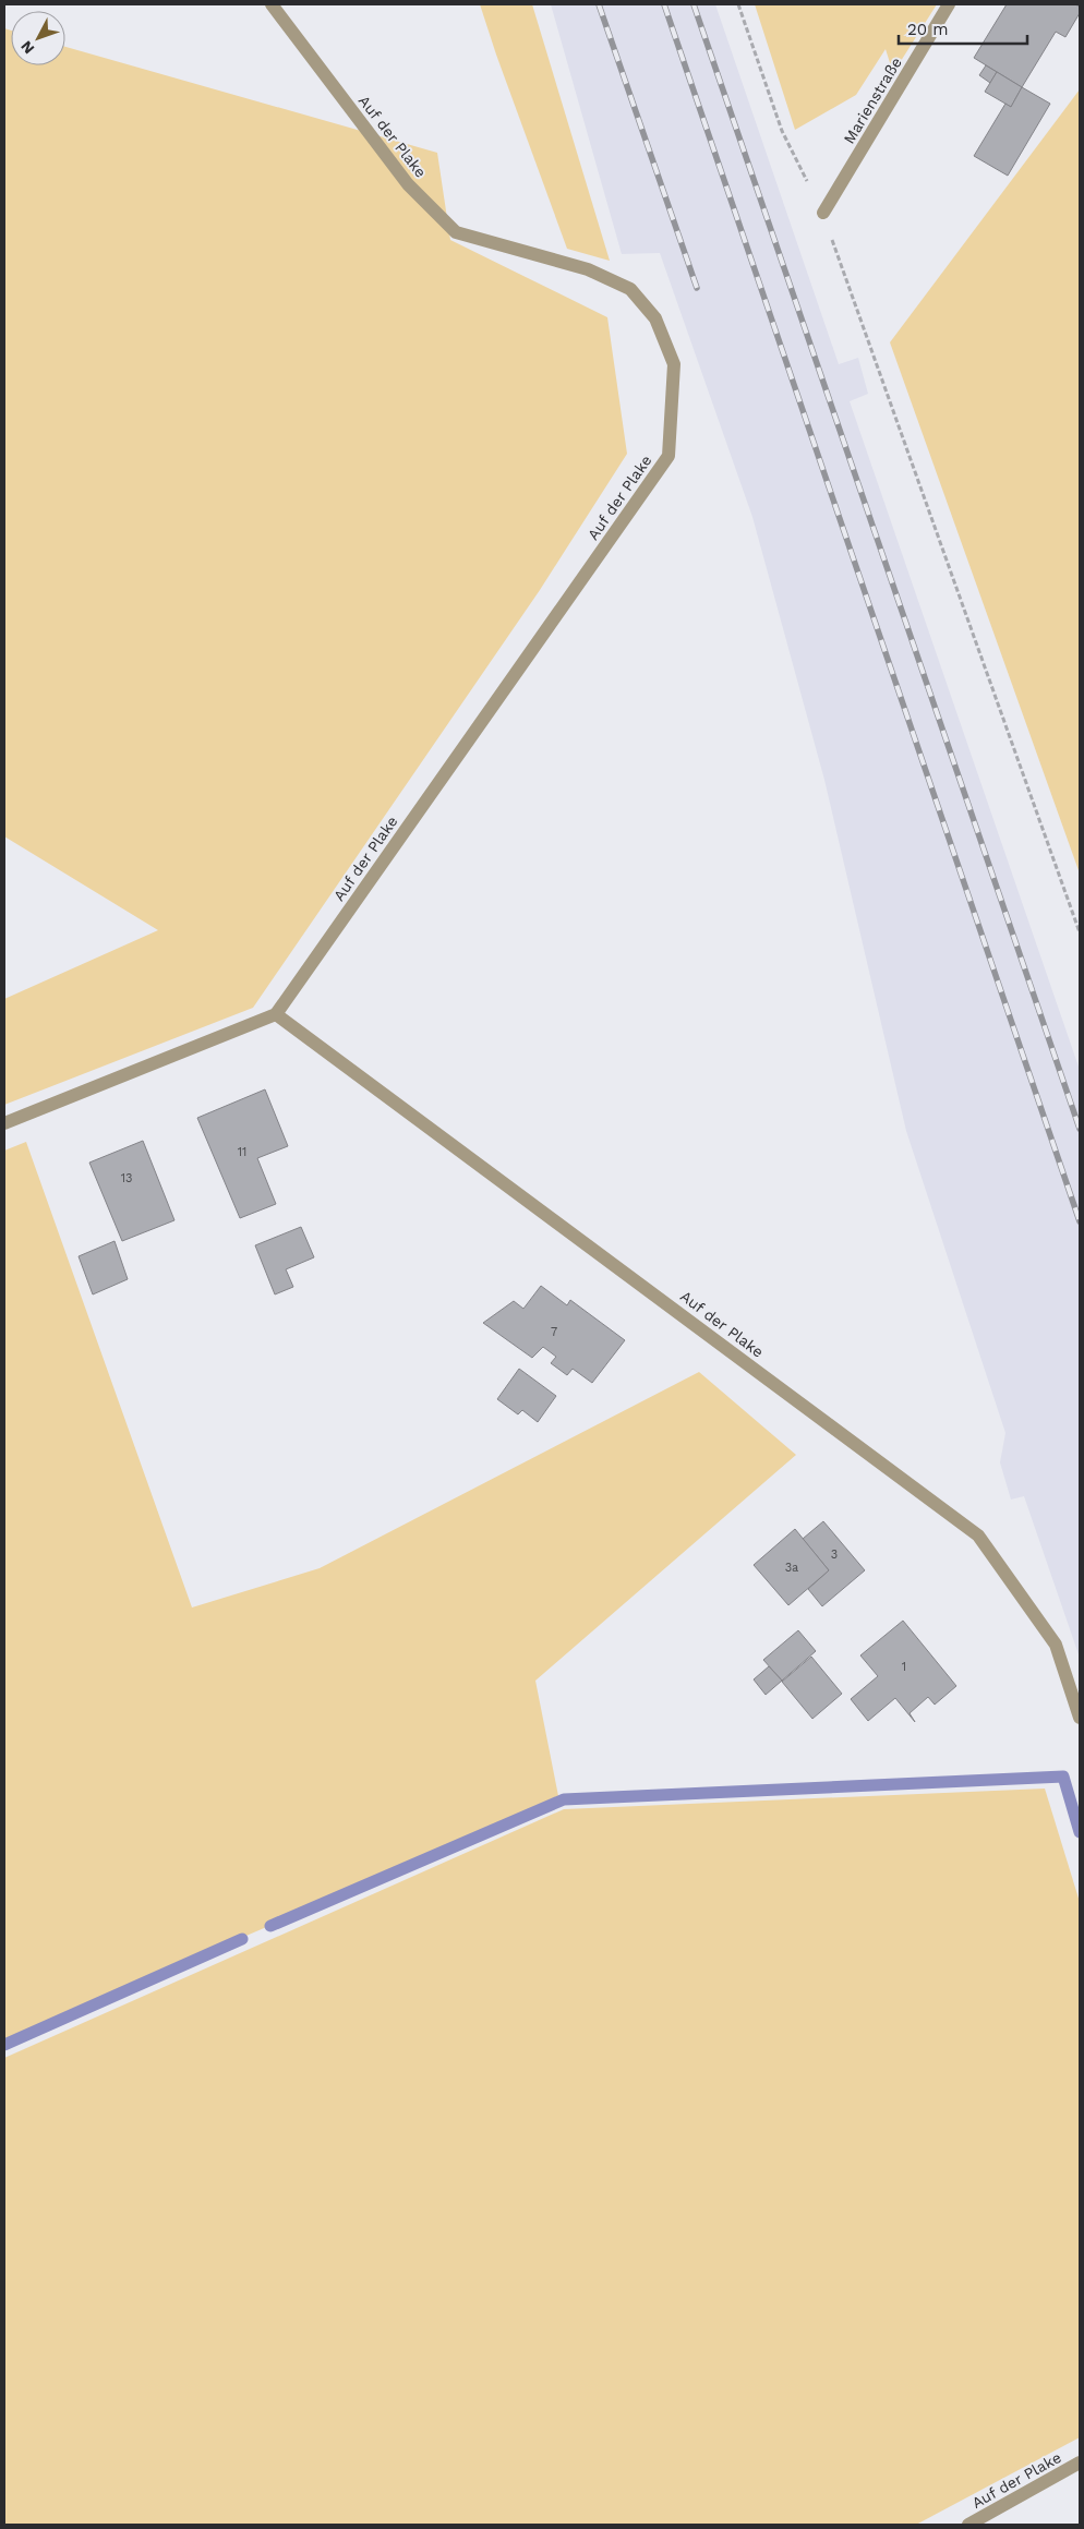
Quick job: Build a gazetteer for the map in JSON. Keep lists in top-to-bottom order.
{
  "streets": {
    "street": ["Marienstraße", "Auf der Plake"]
  },
  "house_numbers": [
    "11",
    "13",
    "7",
    "3",
    "3a",
    "1"
  ],
  "scale_bar": "20 m",
  "north": "bottom left"
}
